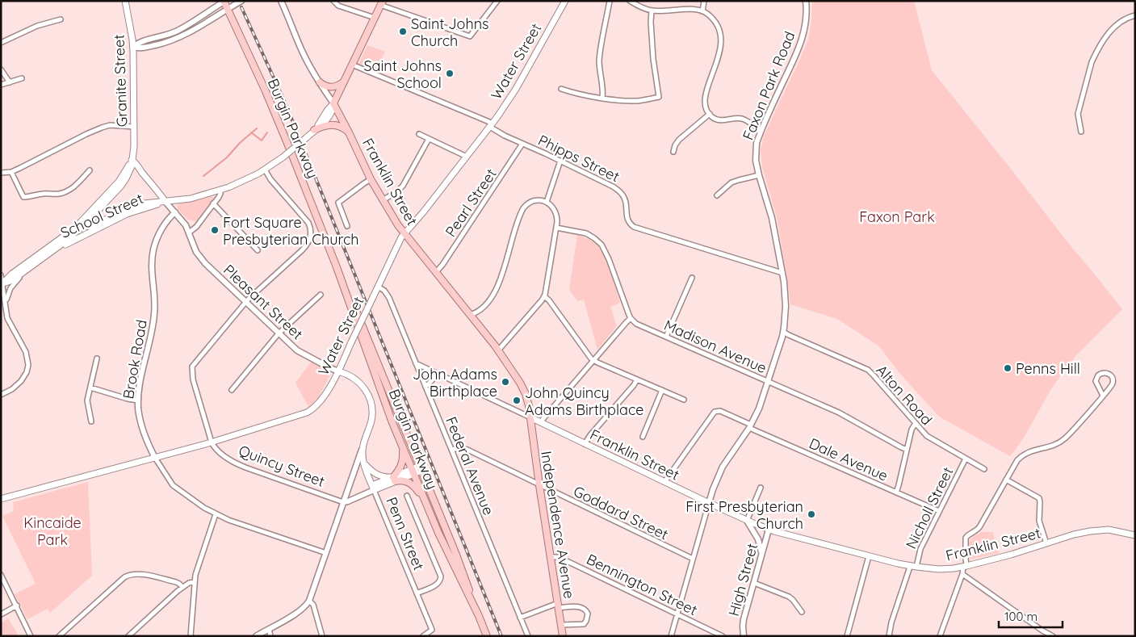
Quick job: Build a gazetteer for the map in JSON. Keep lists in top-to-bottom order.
{
  "streets": {
    "main road": [
      "Water Street",
      "Granite Street",
      "Burgin Parkway",
      "Franklin Street",
      "School Street",
      "Independence Avenue",
      "Penn Street"
    ],
    "street": [
      "Faxon Park Road",
      "Phipps Street",
      "Pearl Street",
      "Pleasant Street",
      "Madison Avenue",
      "Brook Road",
      "Alton Road",
      "Dale Avenue",
      "Quincy Street",
      "Federal Avenue",
      "Nicholl Street",
      "Goddard Street",
      "High Street",
      "Bennington Street"
    ]
  },
  "crossings": [
    ["Water Street", "Phipps Street"],
    ["Water Street", "Franklin Street"],
    ["Water Street", "Pleasant Street"],
    ["Water Street", "Brook Road"],
    ["Water Street", "Quincy Street"],
    ["Water Street", "Federal Avenue"],
    ["Water Street", "Penn Street"],
    ["Granite Street", "School Street"],
    ["Faxon Park Road", "Phipps Street"],
    ["Faxon Park Road", "Franklin Street"],
    ["Faxon Park Road", "Madison Avenue"],
    ["Faxon Park Road", "Alton Road"],
    ["Faxon Park Road", "Dale Avenue"],
    ["Phipps Street", "Pearl Street"],
    ["Phipps Street", "School Street"],
    ["Franklin Street", "Pearl Street"],
    ["Franklin Street", "School Street"],
    ["Franklin Street", "Dale Avenue"],
    ["Franklin Street", "Nicholl Street"],
    ["Franklin Street", "Independence Avenue"],
    ["Franklin Street", "High Street"],
    ["School Street", "Pleasant Street"],
    ["School Street", "Quincy Street"],
    ["Pleasant Street", "Brook Road"],
    ["Pleasant Street", "Quincy Street"],
    ["Pleasant Street", "Penn Street"],
    ["Alton Road", "Nicholl Street"],
    ["Dale Avenue", "Nicholl Street"],
    ["Federal Avenue", "Goddard Street"],
    ["Goddard Street", "Independence Avenue"],
    ["Independence Avenue", "Bennington Street"]
  ],
  "parks": ["Faxon Park", "Kincaide Park"],
  "places": [
    "Saint Johns Church",
    "Saint Johns School",
    "Fort Square Presbyterian Church",
    "Penns Hill",
    "John Adams Birthplace",
    "John Quincy Adams Birthplace",
    "First Presbyterian Church"
  ],
  "scale_bar": "100 m"
}
